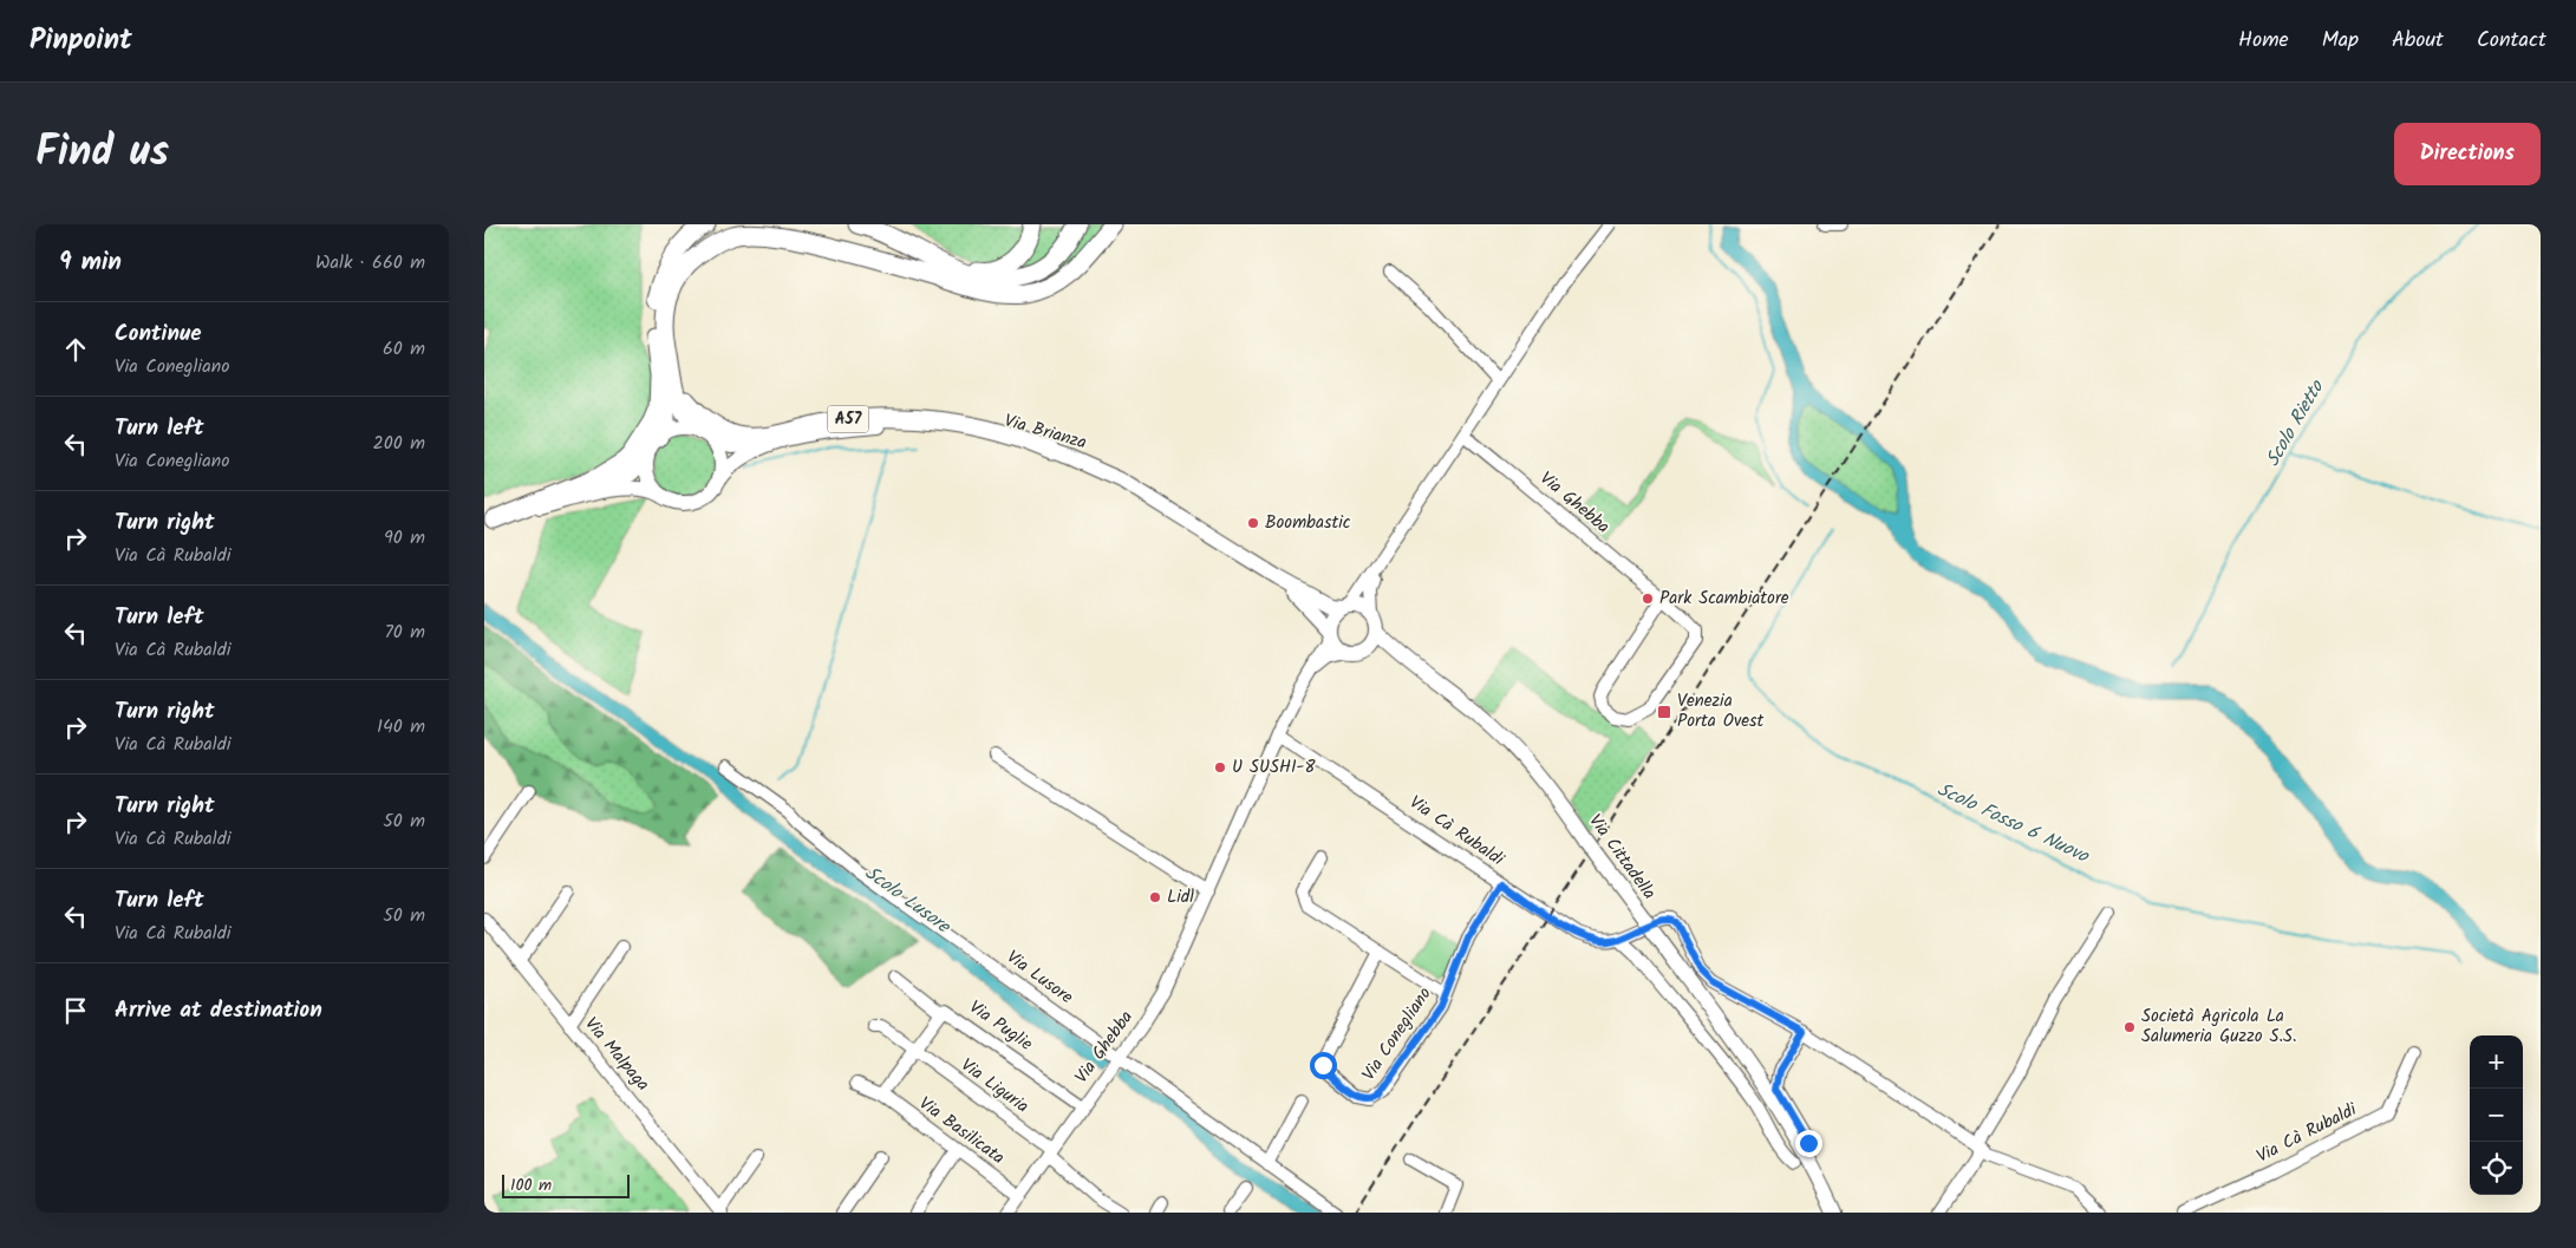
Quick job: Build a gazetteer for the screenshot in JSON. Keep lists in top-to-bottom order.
{
  "streets": {
    "highway": ["A57"],
    "main road": ["Via Brianza", "Via Cittadella"],
    "street": [
      "Via Ghebba",
      "Via Cà Rubaldi",
      "Via Lusore",
      "Via Puglie",
      "Via Conegliano",
      "Via Malpaga",
      "Via Liguria",
      "Via Basilicata"
    ]
  },
  "crossings": [
    ["A57", "Via Brianza"],
    ["Via Brianza", "Via Ghebba"],
    ["Via Brianza", "Via Cittadella"],
    ["Via Ghebba", "Via Cà Rubaldi"],
    ["Via Ghebba", "Via Cittadella"],
    ["Via Ghebba", "Via Lusore"],
    ["Via Ghebba", "Via Puglie"],
    ["Via Ghebba", "Via Liguria"],
    ["Via Ghebba", "Via Basilicata"],
    ["Via Cà Rubaldi", "Via Conegliano"],
    ["Via Puglie", "Via Liguria"],
    ["Via Puglie", "Via Basilicata"]
  ],
  "water": ["Scolo Rietto", "Scolo Fosso 6 Nuovo", "Scolo Lusore"],
  "places": {
    "other": [
      "Boombastic",
      "Park Scambiatore",
      "U SUSHI-8",
      "Lidl",
      "Società Agricola La Salumeria Guzzo S.S."
    ],
    "transit": ["Venezia Porta Ovest"]
  },
  "scale_bar": "100 m",
  "page": {
    "header": "Pinpoint",
    "nav": [
      "Home",
      "Map",
      "About",
      "Contact"
    ],
    "title": "Find us",
    "buttons": "Directions",
    "heading": ["9 min", "Walk · 660 m"],
    "list": [
      ["Continue", "Via Conegliano", "60 m"],
      ["Turn left", "Via Conegliano", "200 m"],
      ["Turn right", "Via Cà Rubaldi", "90 m"],
      ["Turn left", "Via Cà Rubaldi", "70 m"],
      ["Turn right", "Via Cà Rubaldi", "140 m"],
      ["Turn right", "Via Cà Rubaldi", "50 m"],
      ["Turn left", "Via Cà Rubaldi", "50 m"],
      "Arrive at destination"
    ],
    "map_buttons": ["+", "−"],
    "scale": "100 m"
  }
}
